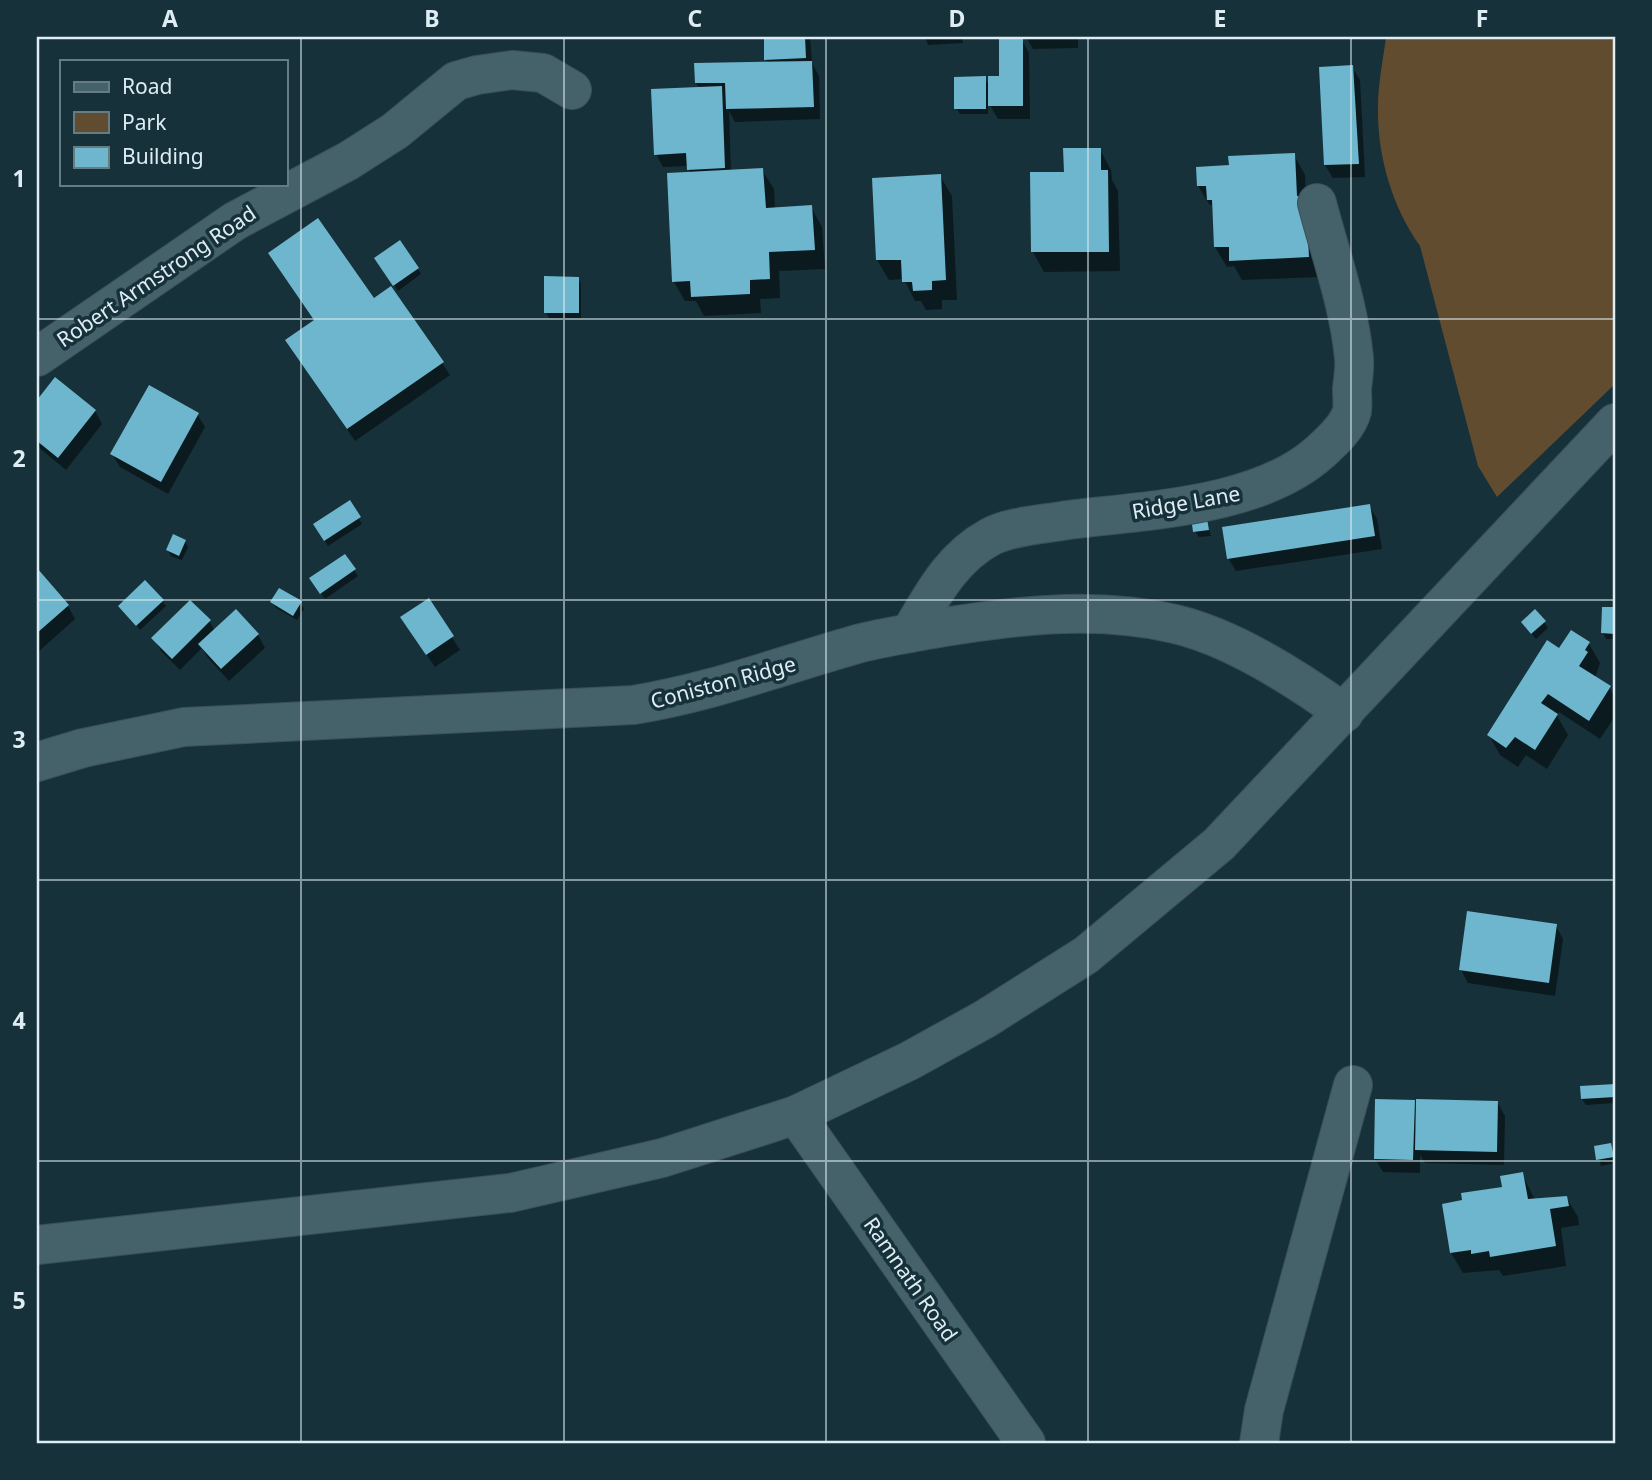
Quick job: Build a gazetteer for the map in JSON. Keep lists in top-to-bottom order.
{
  "streets": {
    "street": [
      "Robert Armstrong Road",
      "Ridge Lane",
      "Coniston Ridge",
      "Ramnath Road"
    ]
  },
  "crossings": [
    ["Ridge Lane", "Coniston Ridge"]
  ],
  "legend": ["Road", "Park", "Building"],
  "grid": {
    "columns": [
      "A",
      "B",
      "C",
      "D",
      "E",
      "F"
    ],
    "rows": [
      "1",
      "2",
      "3",
      "4",
      "5"
    ]
  }
}
